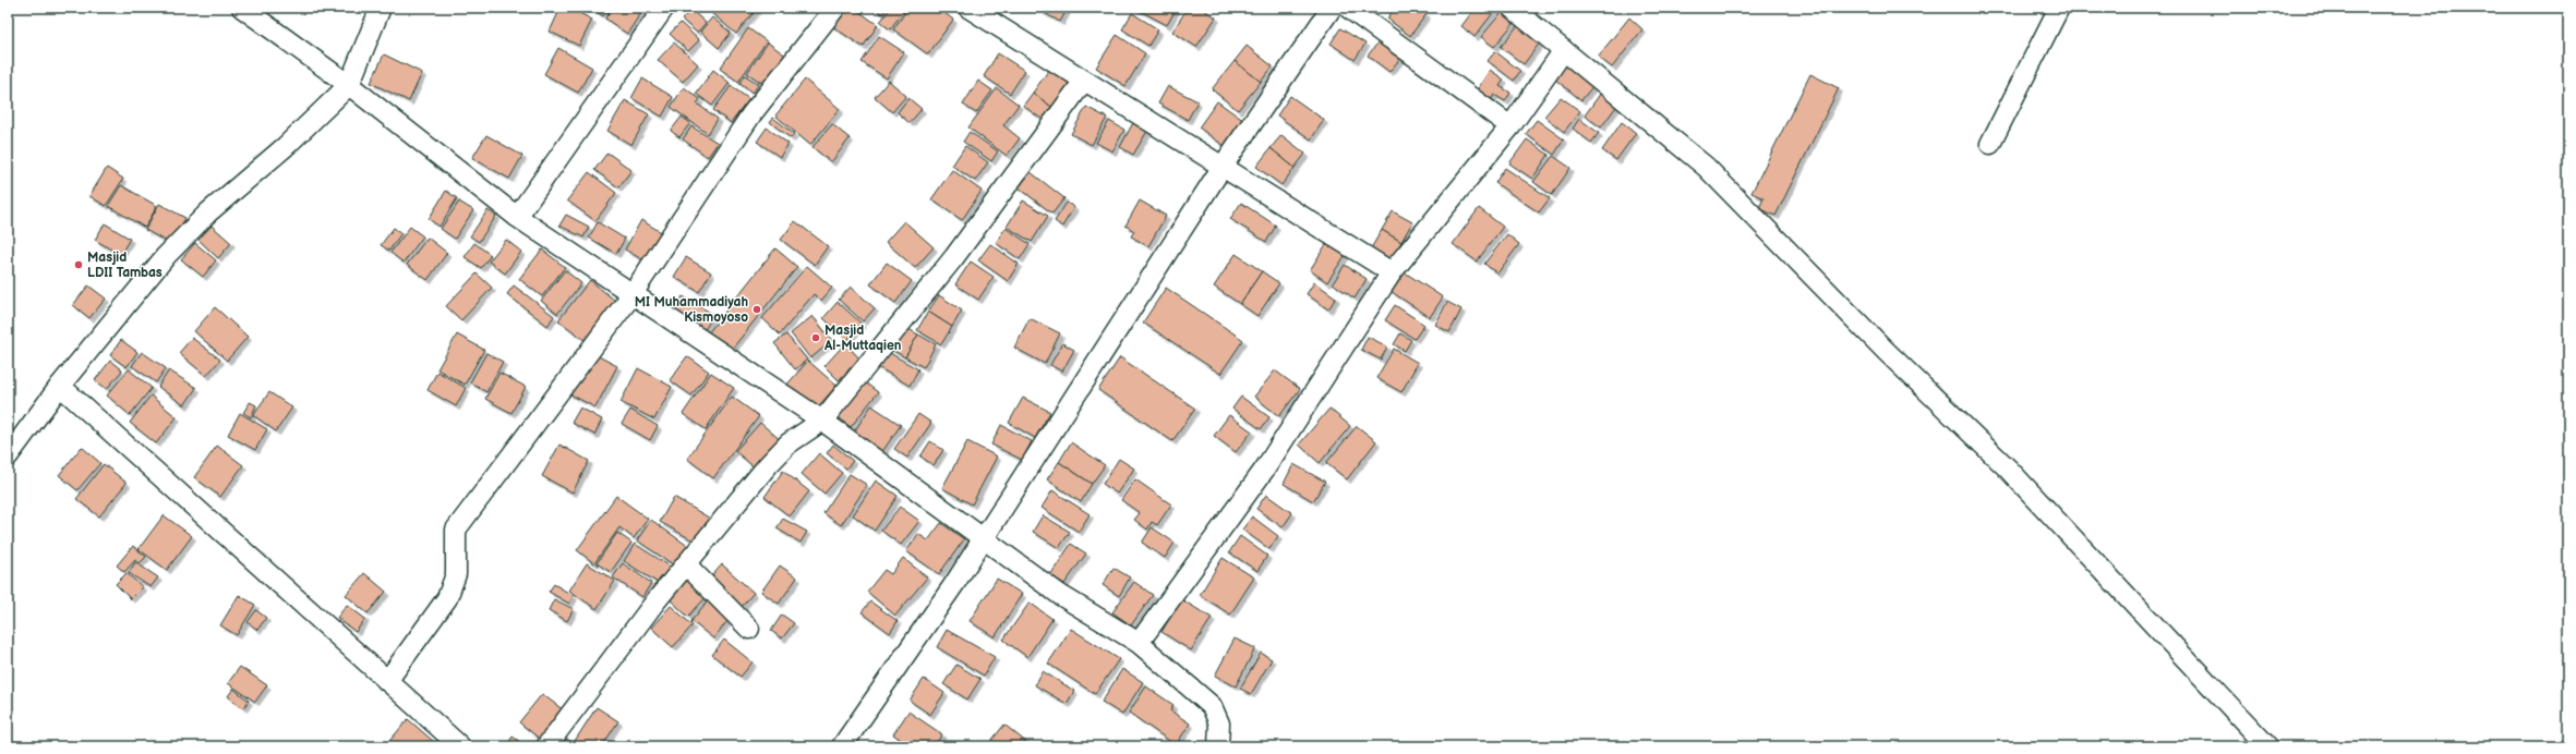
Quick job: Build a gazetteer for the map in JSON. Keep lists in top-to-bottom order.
{
  "places": ["Masjid LDII Tambas", "MI Muhammadiyah Kismoyoso", "Masjid Al-Muttaqien"]
}
